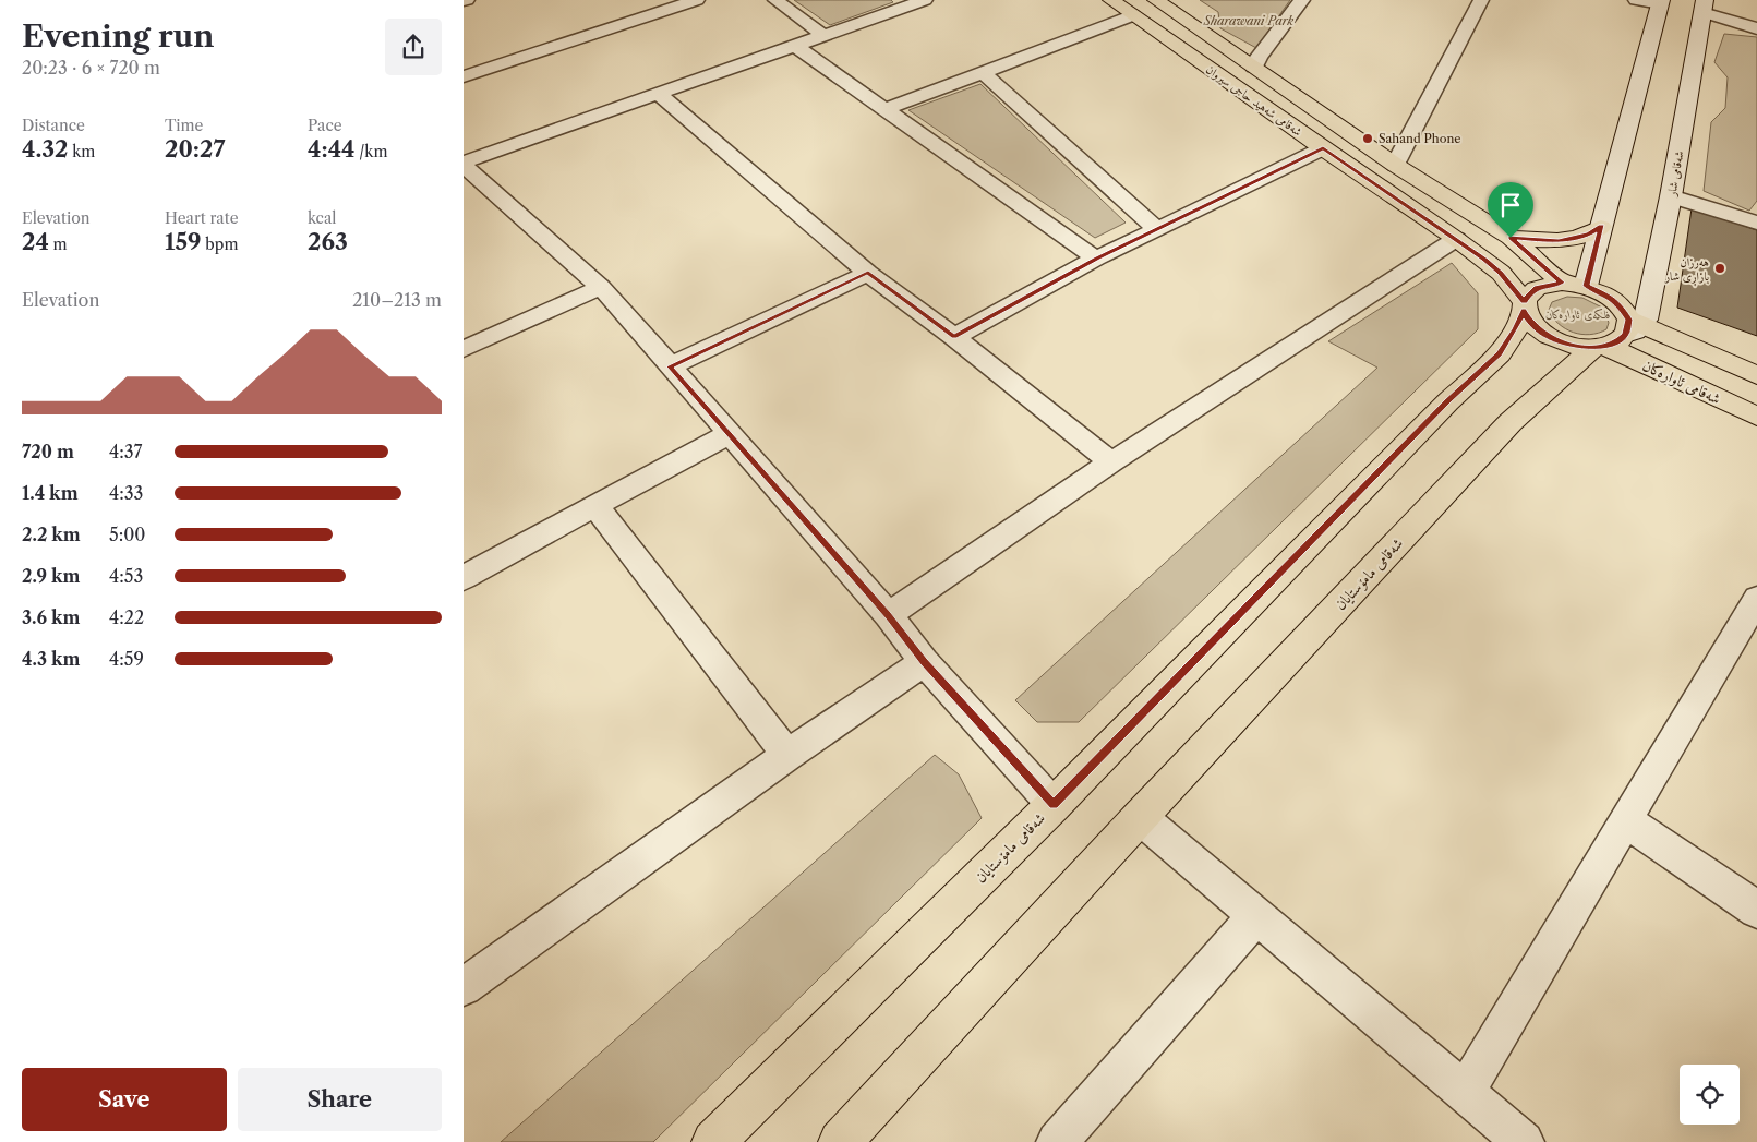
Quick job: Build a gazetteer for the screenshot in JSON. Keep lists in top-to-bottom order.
{
  "streets": {
    "main road": [
      "شەقامی شەهید حاجی سیروان",
      "شەقامی شار",
      "شەقامی ئاوارەکان",
      "شەقامی مامۆستایان"
    ]
  },
  "crossings": [
    ["شەقامی شەهید حاجی سیروان", "شەقامی شار"],
    ["شەقامی شەهید حاجی سیروان", "شەقامی ئاوارەکان"],
    ["شەقامی شەهید حاجی سیروان", "شەقامی مامۆستایان"],
    ["شەقامی شار", "شەقامی ئاوارەکان"],
    ["شەقامی شار", "شەقامی مامۆستایان"],
    ["شەقامی ئاوارەکان", "شەقامی مامۆستایان"]
  ],
  "parks": ["Sharawani Park", "فلکەی ئاوارەکان"],
  "places": ["Sahand Phone", "هەرزان بازاڕی شار"],
  "page": {
    "heading": ["Evening run", "20:23 · 6 × 720 m"],
    "stats": [
      ["Distance", "4.32 km"],
      ["Time", "20:27"],
      ["Pace", "4:44 /km"],
      ["Elevation", "24 m"],
      ["Heart rate", "159 bpm"],
      ["kcal", "263"]
    ],
    "chart": ["Elevation", "210–213 m"],
    "list": [
      {
        "name": "720 m",
        "note": "4:37"
      },
      {
        "name": "1.4 km",
        "note": "4:33"
      },
      {
        "name": "2.2 km",
        "note": "5:00"
      },
      {
        "name": "2.9 km",
        "note": "4:53"
      },
      {
        "name": "3.6 km",
        "note": "4:22"
      },
      {
        "name": "4.3 km",
        "note": "4:59"
      }
    ],
    "buttons": ["Save", "Share"]
  }
}
